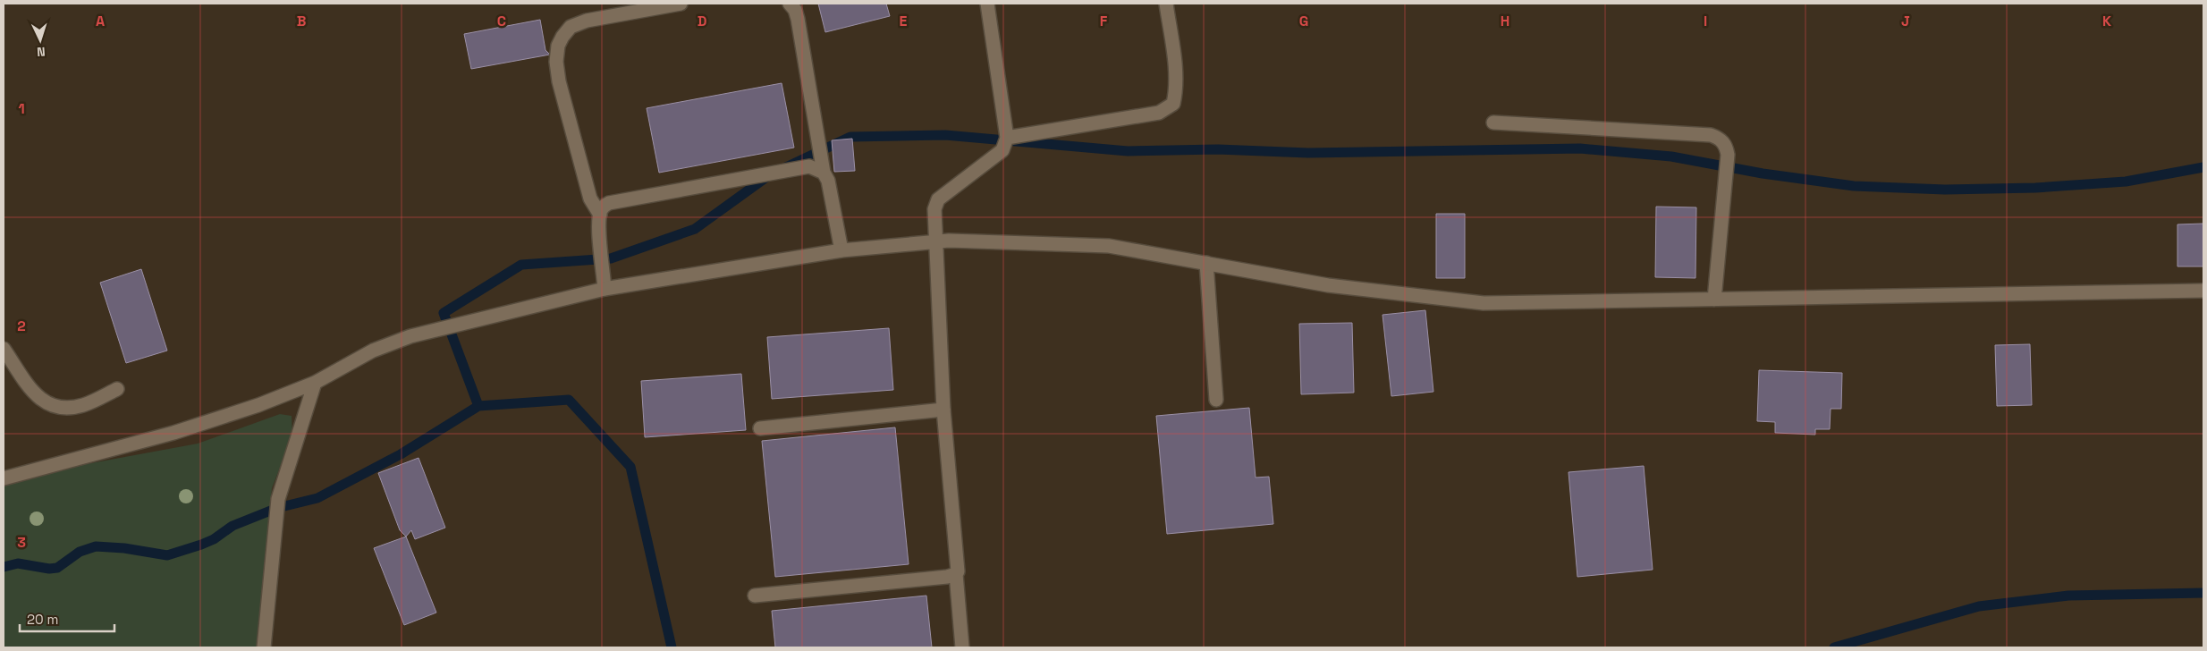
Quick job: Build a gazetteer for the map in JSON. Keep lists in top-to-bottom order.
{
  "scale_bar": "20 m",
  "north": "bottom",
  "grid": {
    "columns": [
      "A",
      "B",
      "C",
      "D",
      "E",
      "F",
      "G",
      "H",
      "I",
      "J",
      "K"
    ],
    "rows": ["1", "2", "3"]
  }
}
